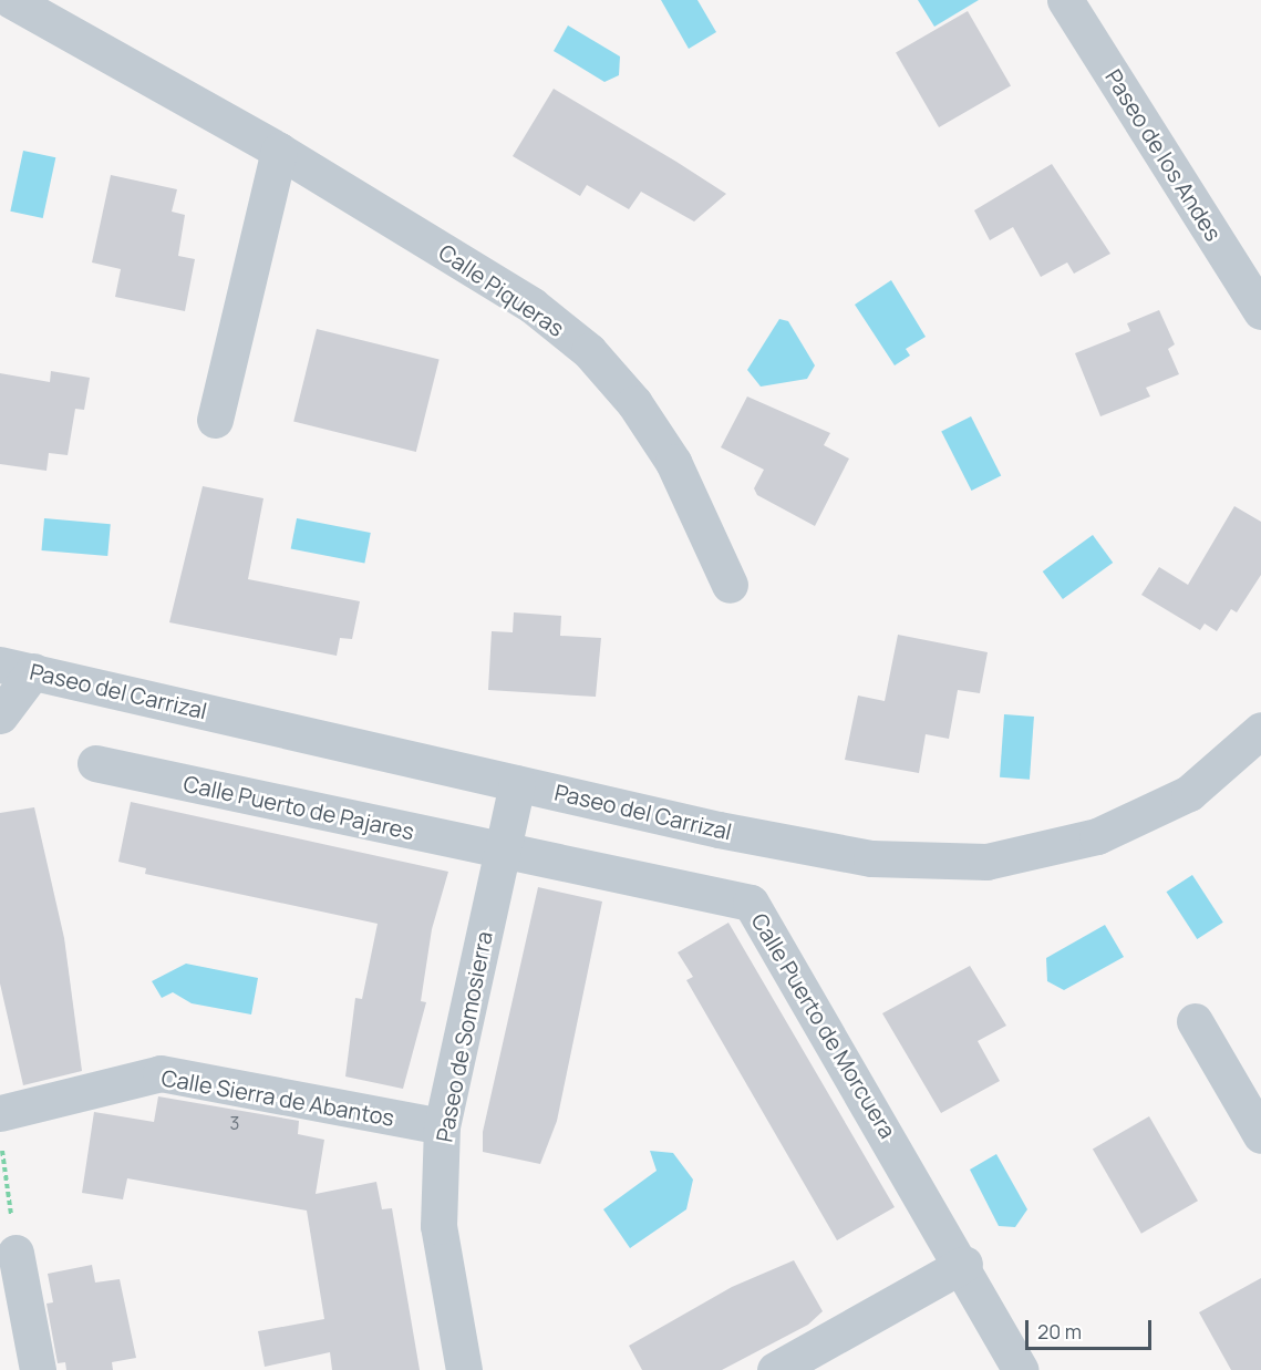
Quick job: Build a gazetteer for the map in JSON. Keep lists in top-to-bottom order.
{
  "streets": {
    "street": [
      "Paseo de los Andes",
      "Calle Piqueras",
      "Paseo del Carrizal",
      "Calle Puerto de Pajares",
      "Calle Puerto de Morcuera",
      "Paseo de Somosierra",
      "Calle Sierra de Abantos"
    ]
  },
  "crossings": [
    ["Paseo del Carrizal", "Paseo de Somosierra"],
    ["Calle Puerto de Pajares", "Calle Puerto de Morcuera"],
    ["Calle Puerto de Pajares", "Paseo de Somosierra"],
    ["Calle Puerto de Morcuera", "Paseo de Somosierra"],
    ["Paseo de Somosierra", "Calle Sierra de Abantos"]
  ],
  "house_numbers": ["3"],
  "scale_bar": "20 m"
}
